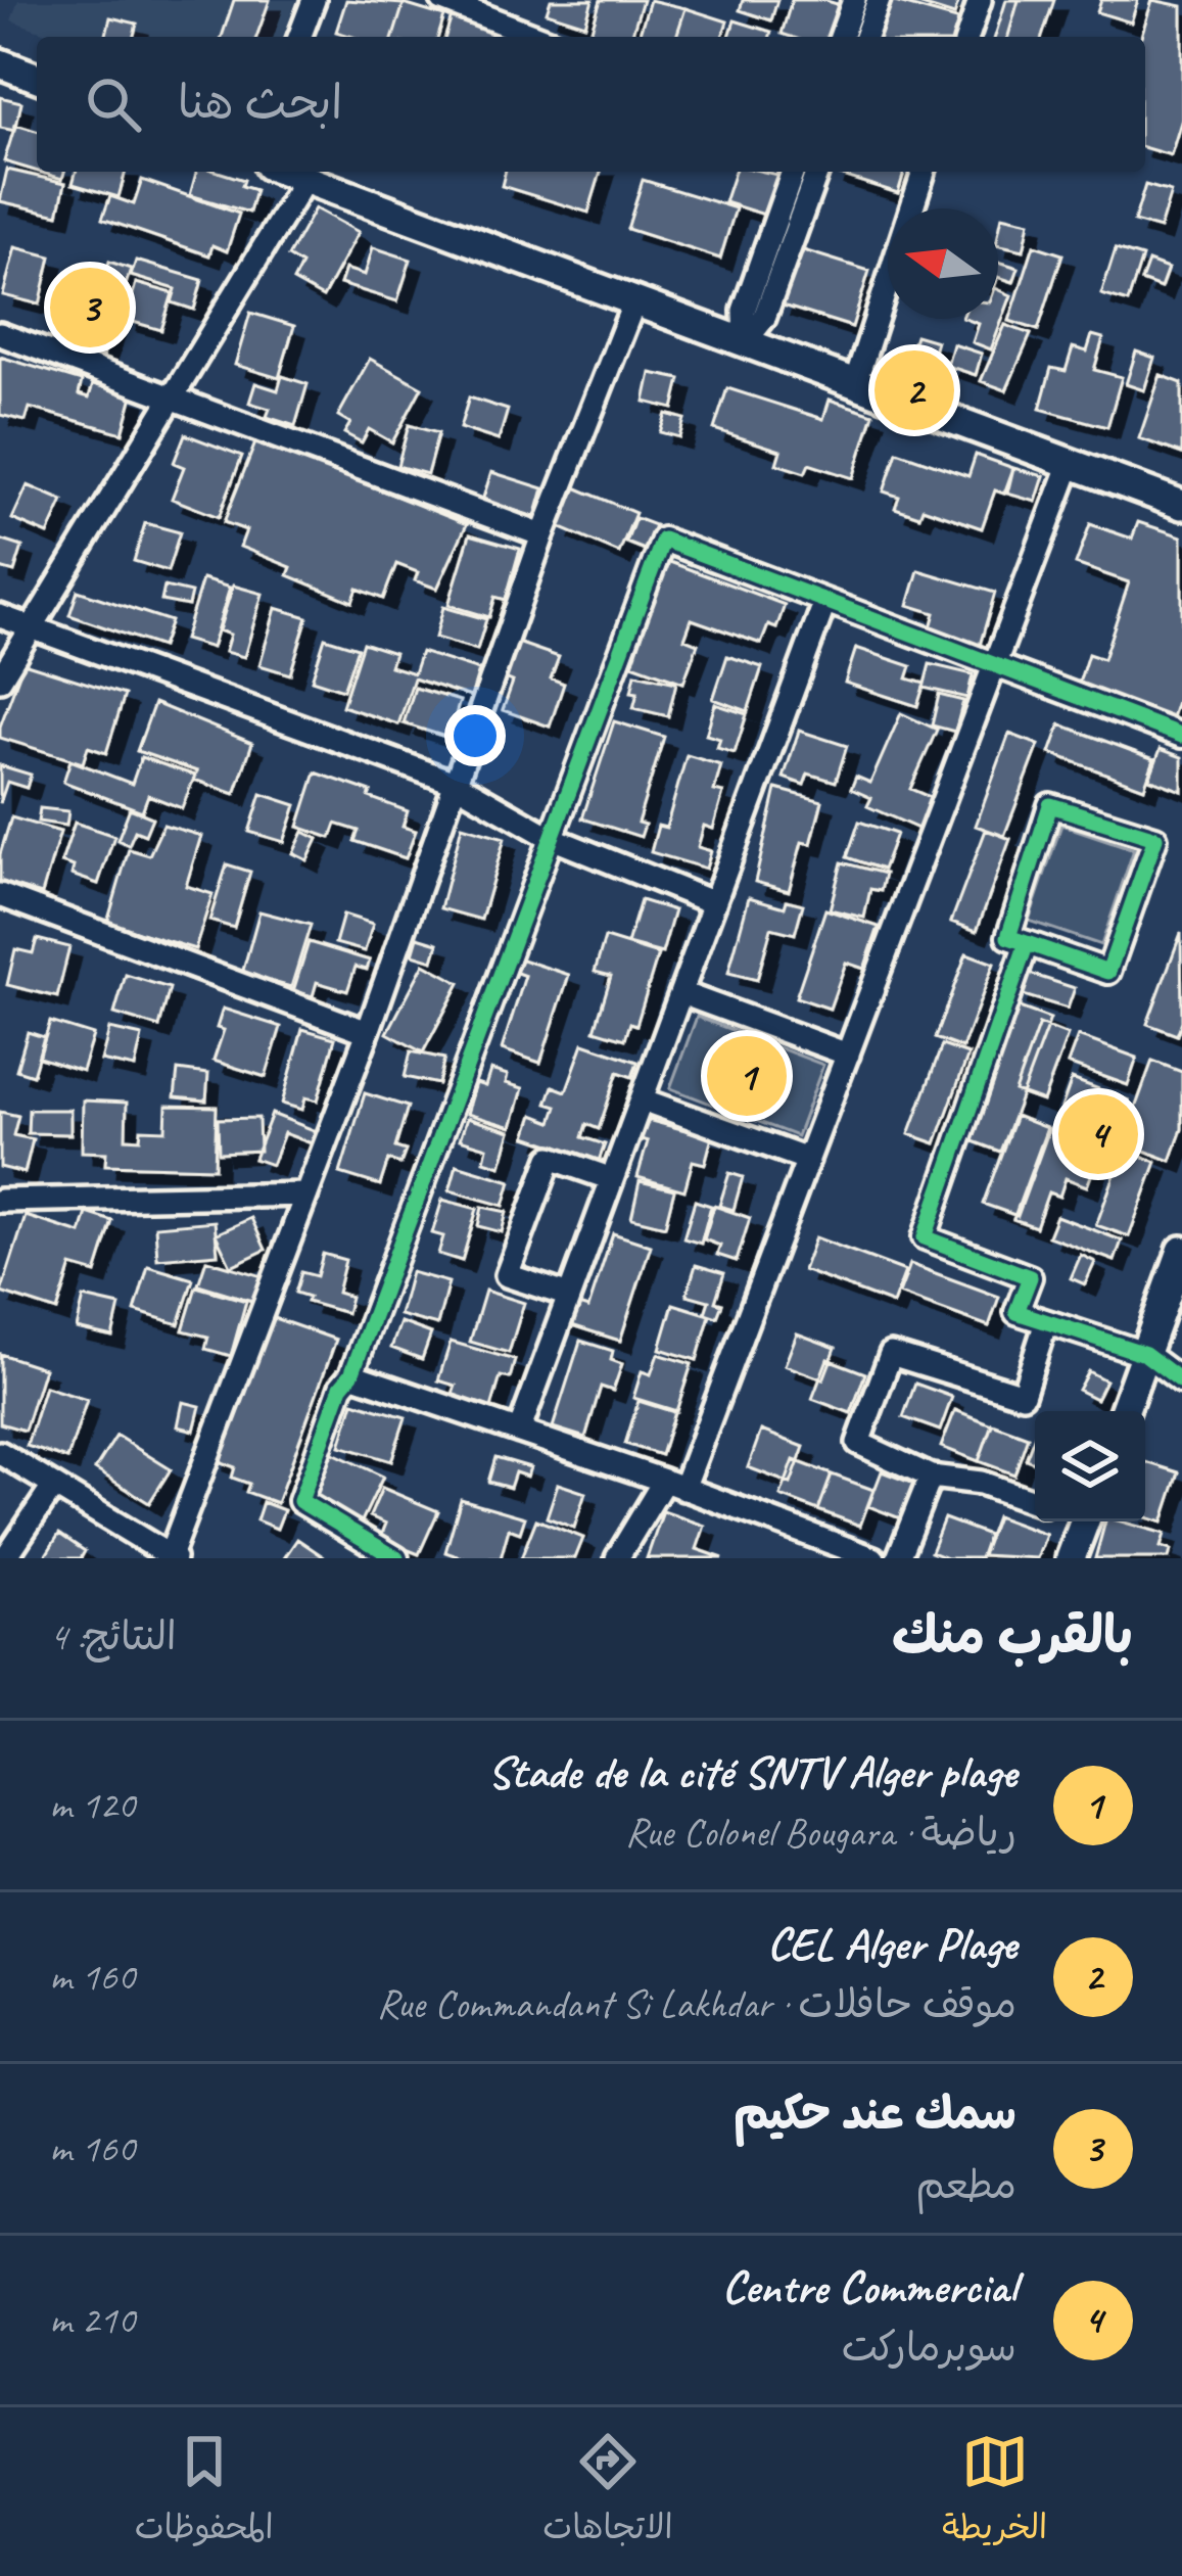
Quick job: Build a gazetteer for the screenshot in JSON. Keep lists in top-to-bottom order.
{
  "north": "left",
  "page": {
    "search": "ابحث هنا",
    "pins": [
      "3",
      "2",
      "1",
      "4"
    ],
    "heading": ["بالقرب منك", "النتائج: 4"],
    "list": [
      {
        "mark": "1",
        "name": "Stade de la cité SNTV Alger plage",
        "note": "رياضة · Rue Colonel Bougara",
        "value": "120 m"
      },
      {
        "mark": "2",
        "name": "CEL Alger Plage",
        "note": "موقف حافلات · Rue Commandant Si Lakhdar",
        "value": "160 m"
      },
      {
        "mark": "3",
        "name": "سمك عند حكيم",
        "note": "مطعم",
        "value": "160 m"
      },
      {
        "mark": "4",
        "name": "Centre Commercial",
        "note": "سوبرماركت",
        "value": "210 m"
      }
    ],
    "nav": ["الخريطة", "الاتجاهات", "المحفوظات"]
  }
}
